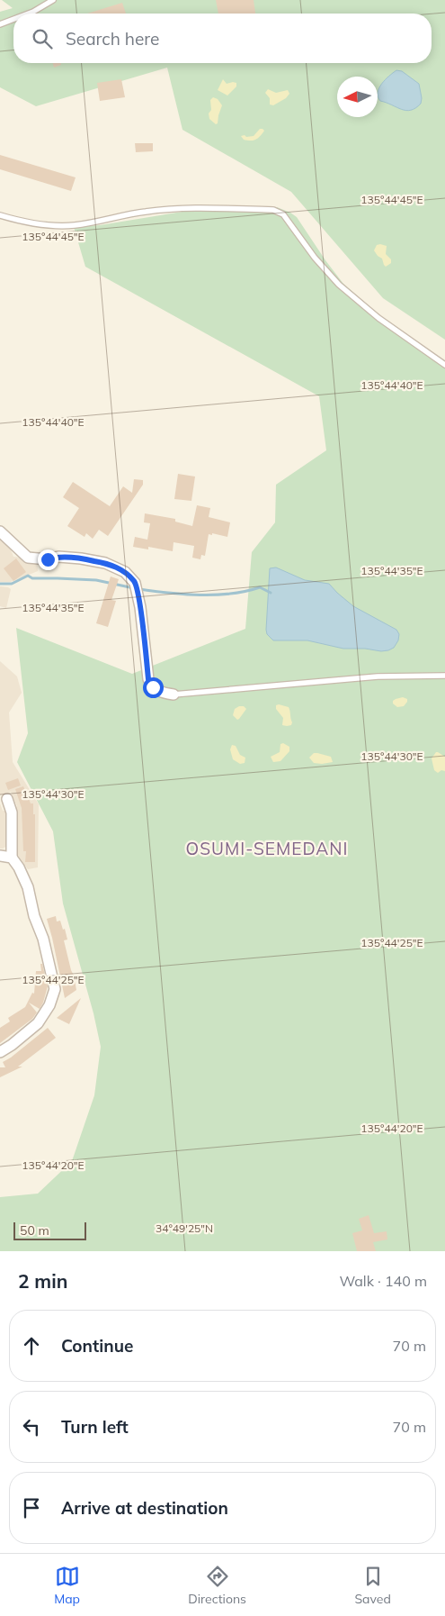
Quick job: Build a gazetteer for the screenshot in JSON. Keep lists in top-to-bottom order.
{
  "districts": ["OSUMI-SEMEDANI"],
  "scale_bar": "50 m",
  "north": "left",
  "page": {
    "search": "Search here",
    "scale": "50 m",
    "heading": ["2 min", "Walk · 140 m"],
    "list": [
      ["Continue", "70 m"],
      ["Turn left", "70 m"],
      "Arrive at destination"
    ],
    "nav": ["Map", "Directions", "Saved"]
  },
  "coordinates": [
    "135°44'45\"E",
    "135°44'40\"E",
    "135°44'35\"E",
    "135°44'30\"E",
    "135°44'25\"E",
    "135°44'20\"E",
    "34°49'25\"N"
  ]
}
